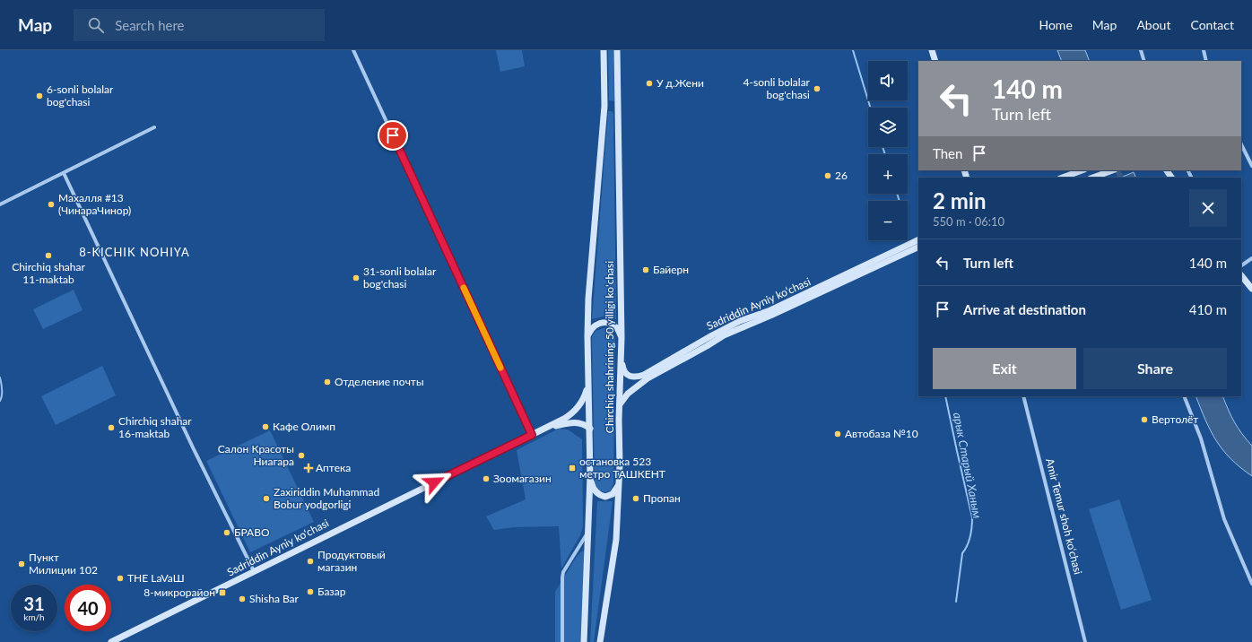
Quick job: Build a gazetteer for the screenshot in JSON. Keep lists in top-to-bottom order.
{
  "streets": {
    "main road": ["Sadriddin Ayniy ko‘chasi", "Chirchiq shahrining 50 yilligi koʻchasi"],
    "street": ["Amir Temur shoh ko‘chasi"]
  },
  "crossings": [
    ["Sadriddin Ayniy ko‘chasi", "Chirchiq shahrining 50 yilligi koʻchasi"]
  ],
  "districts": ["8-KICHIK NOHIYA"],
  "water": ["арык Старый Ханым"],
  "places": {
    "other": [
      "У д.Жени",
      "4-sonli bolalar bog'chasi",
      "6-sonli bolalar bog'chasi",
      "26",
      "Махалля #13 (ЧинараЧинор)",
      "Chirchiq shahar 11-maktab",
      "Байерн",
      "31-sonli bolalar bog'chasi",
      "Отделение почты",
      "Вертолёт",
      "Кафе Олимп",
      "Chirchiq shahar 16-maktab",
      "Автобаза №10",
      "Салон Красоты Ниагара",
      "Зоомагазин",
      "Zaxiriddin Muhammad Bobur yodgorligi",
      "Пропан",
      "БРАВО",
      "Продуктовый магазин",
      "Пункт Милиции 102",
      "THE LaVaШ",
      "Базар",
      "Shisha Bar"
    ],
    "health": ["Аптека"],
    "transit": ["остановка 523 метро ТАШКЕНТ", "8-микрорайон"]
  },
  "page": {
    "header": "Map",
    "search": "Search here",
    "nav": [
      "Home",
      "Map",
      "About",
      "Contact"
    ],
    "map_buttons": ["+", "−"],
    "turn": ["140 m", "Turn left"],
    "then": "Then",
    "heading": ["2 min", "550 m · 06:10"],
    "list": [
      {
        "name": "Turn left",
        "value": "140 m"
      },
      {
        "name": "Arrive at destination",
        "value": "410 m"
      }
    ],
    "buttons": ["Exit", "Share"],
    "speed": "31 km/h",
    "limit": "40"
  }
}
